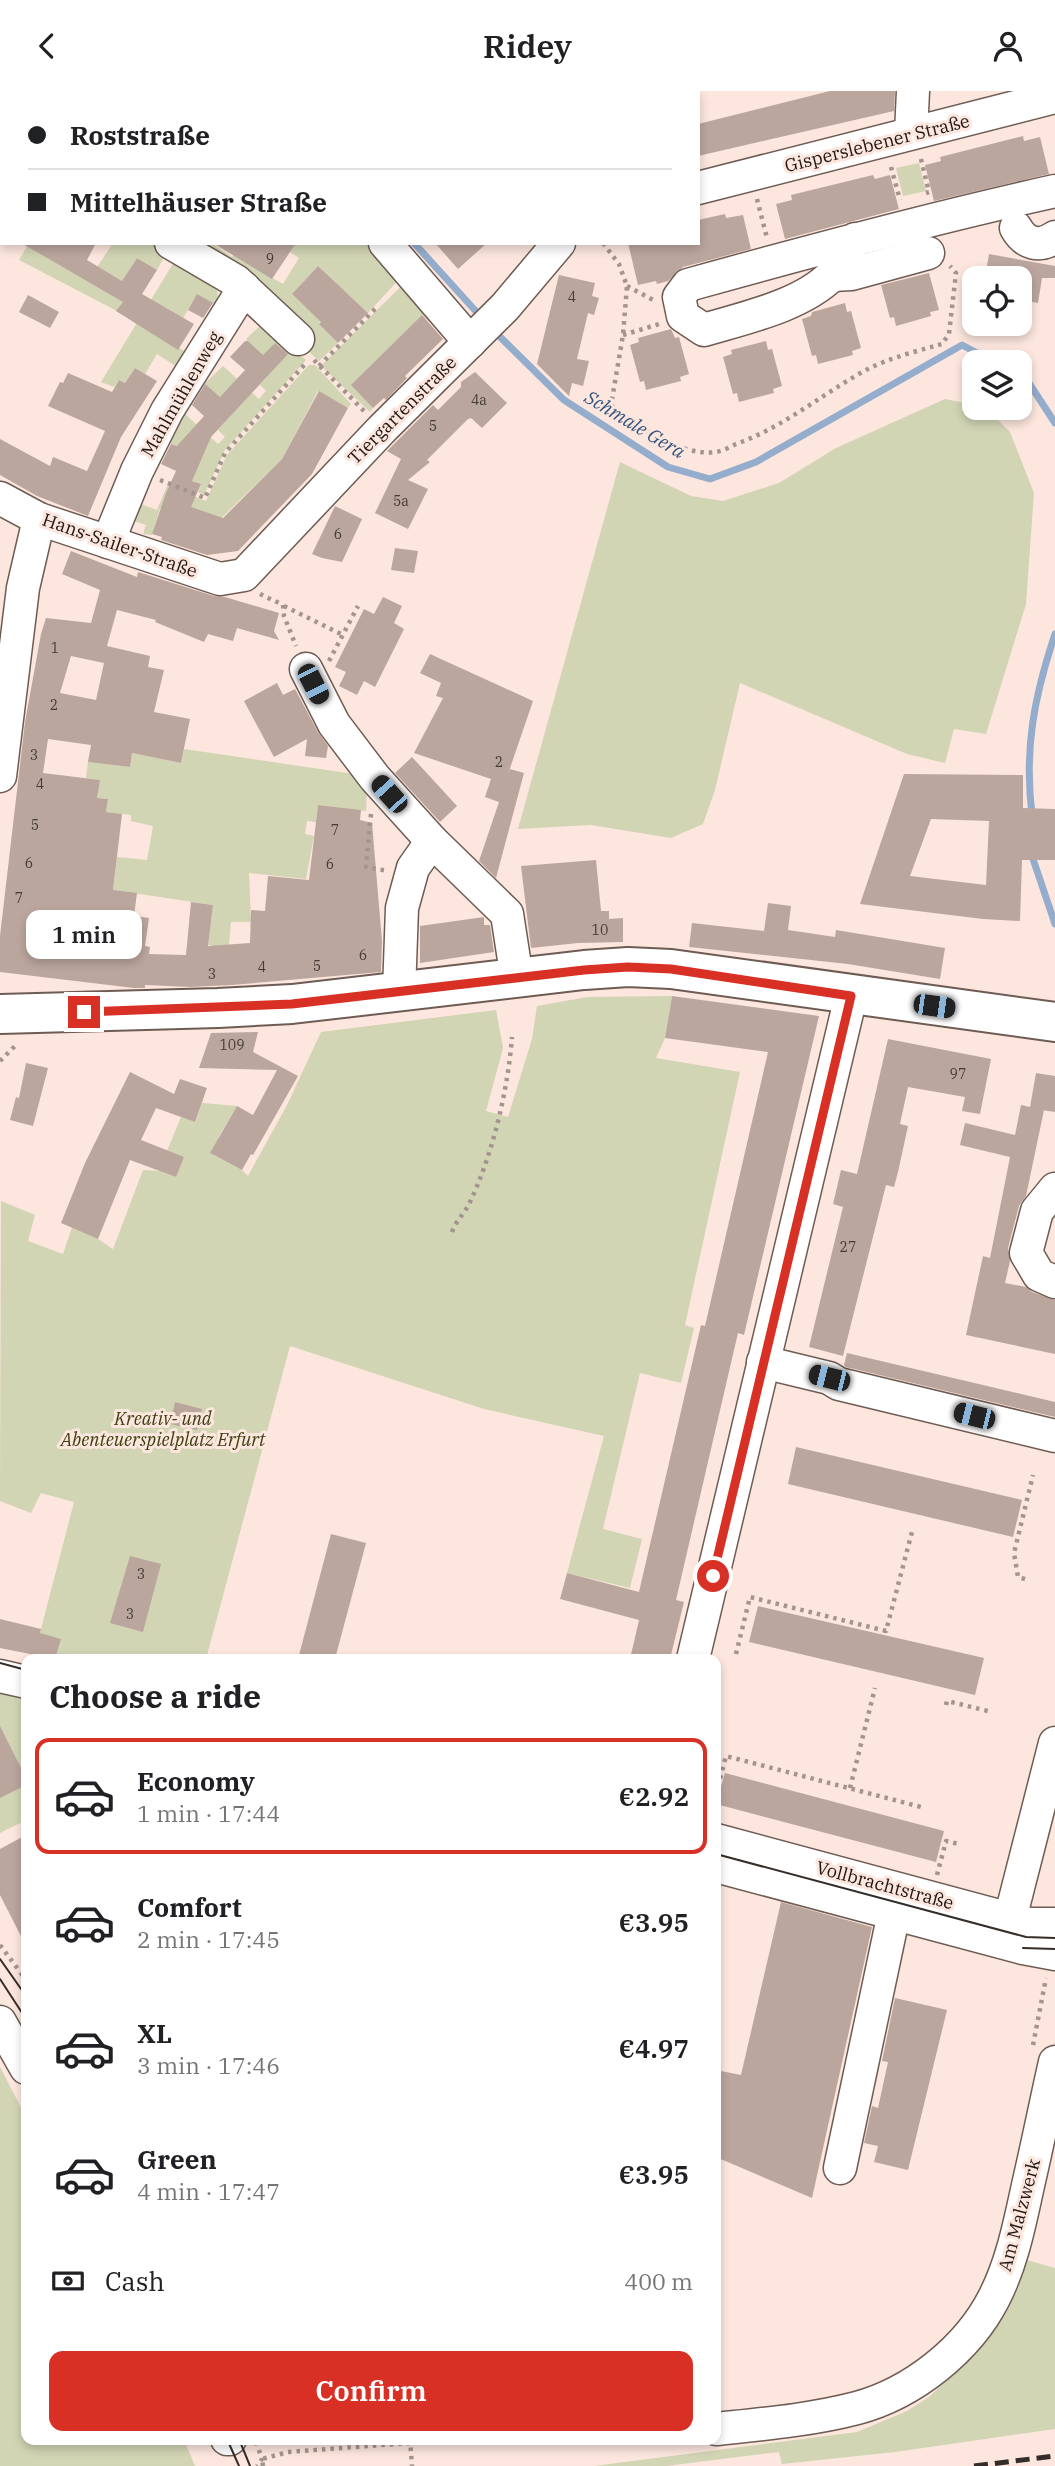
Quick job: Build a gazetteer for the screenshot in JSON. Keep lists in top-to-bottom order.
{
  "streets": {
    "street": [
      "Gisperslebener Straße",
      "Mahlmühlenweg",
      "Tiergartenstraße",
      "Hans-Sailer-Straße",
      "Vollbrachtstraße",
      "Am Malzwerk"
    ]
  },
  "crossings": [
    ["Mahlmühlenweg", "Hans-Sailer-Straße"],
    ["Tiergartenstraße", "Hans-Sailer-Straße"]
  ],
  "water": ["Schmale Gera"],
  "parks": ["Kreativ- und Abenteuerspielplatz Erfurt"],
  "house_numbers": [
    "9",
    "4",
    "4a",
    "5",
    "5a",
    "6",
    "1",
    "2",
    "3",
    "2",
    "4",
    "5",
    "7",
    "6",
    "6",
    "7",
    "10",
    "6",
    "5",
    "4",
    "3",
    "109",
    "97",
    "27",
    "3",
    "3"
  ],
  "page": {
    "header": "Ridey",
    "banner": ["Roststraße", "Mittelhäuser Straße"],
    "bubble": "1 min",
    "heading": "Choose a ride",
    "list": [
      {
        "name": "Economy",
        "note": "1 min · 17:44",
        "value": "€2.92"
      },
      {
        "name": "Comfort",
        "note": "2 min · 17:45",
        "value": "€3.95"
      },
      {
        "name": "XL",
        "note": "3 min · 17:46",
        "value": "€4.97"
      },
      {
        "name": "Green",
        "note": "4 min · 17:47",
        "value": "€3.95"
      }
    ],
    "pay": ["Cash", "400 m"],
    "buttons": "Confirm"
  }
}
